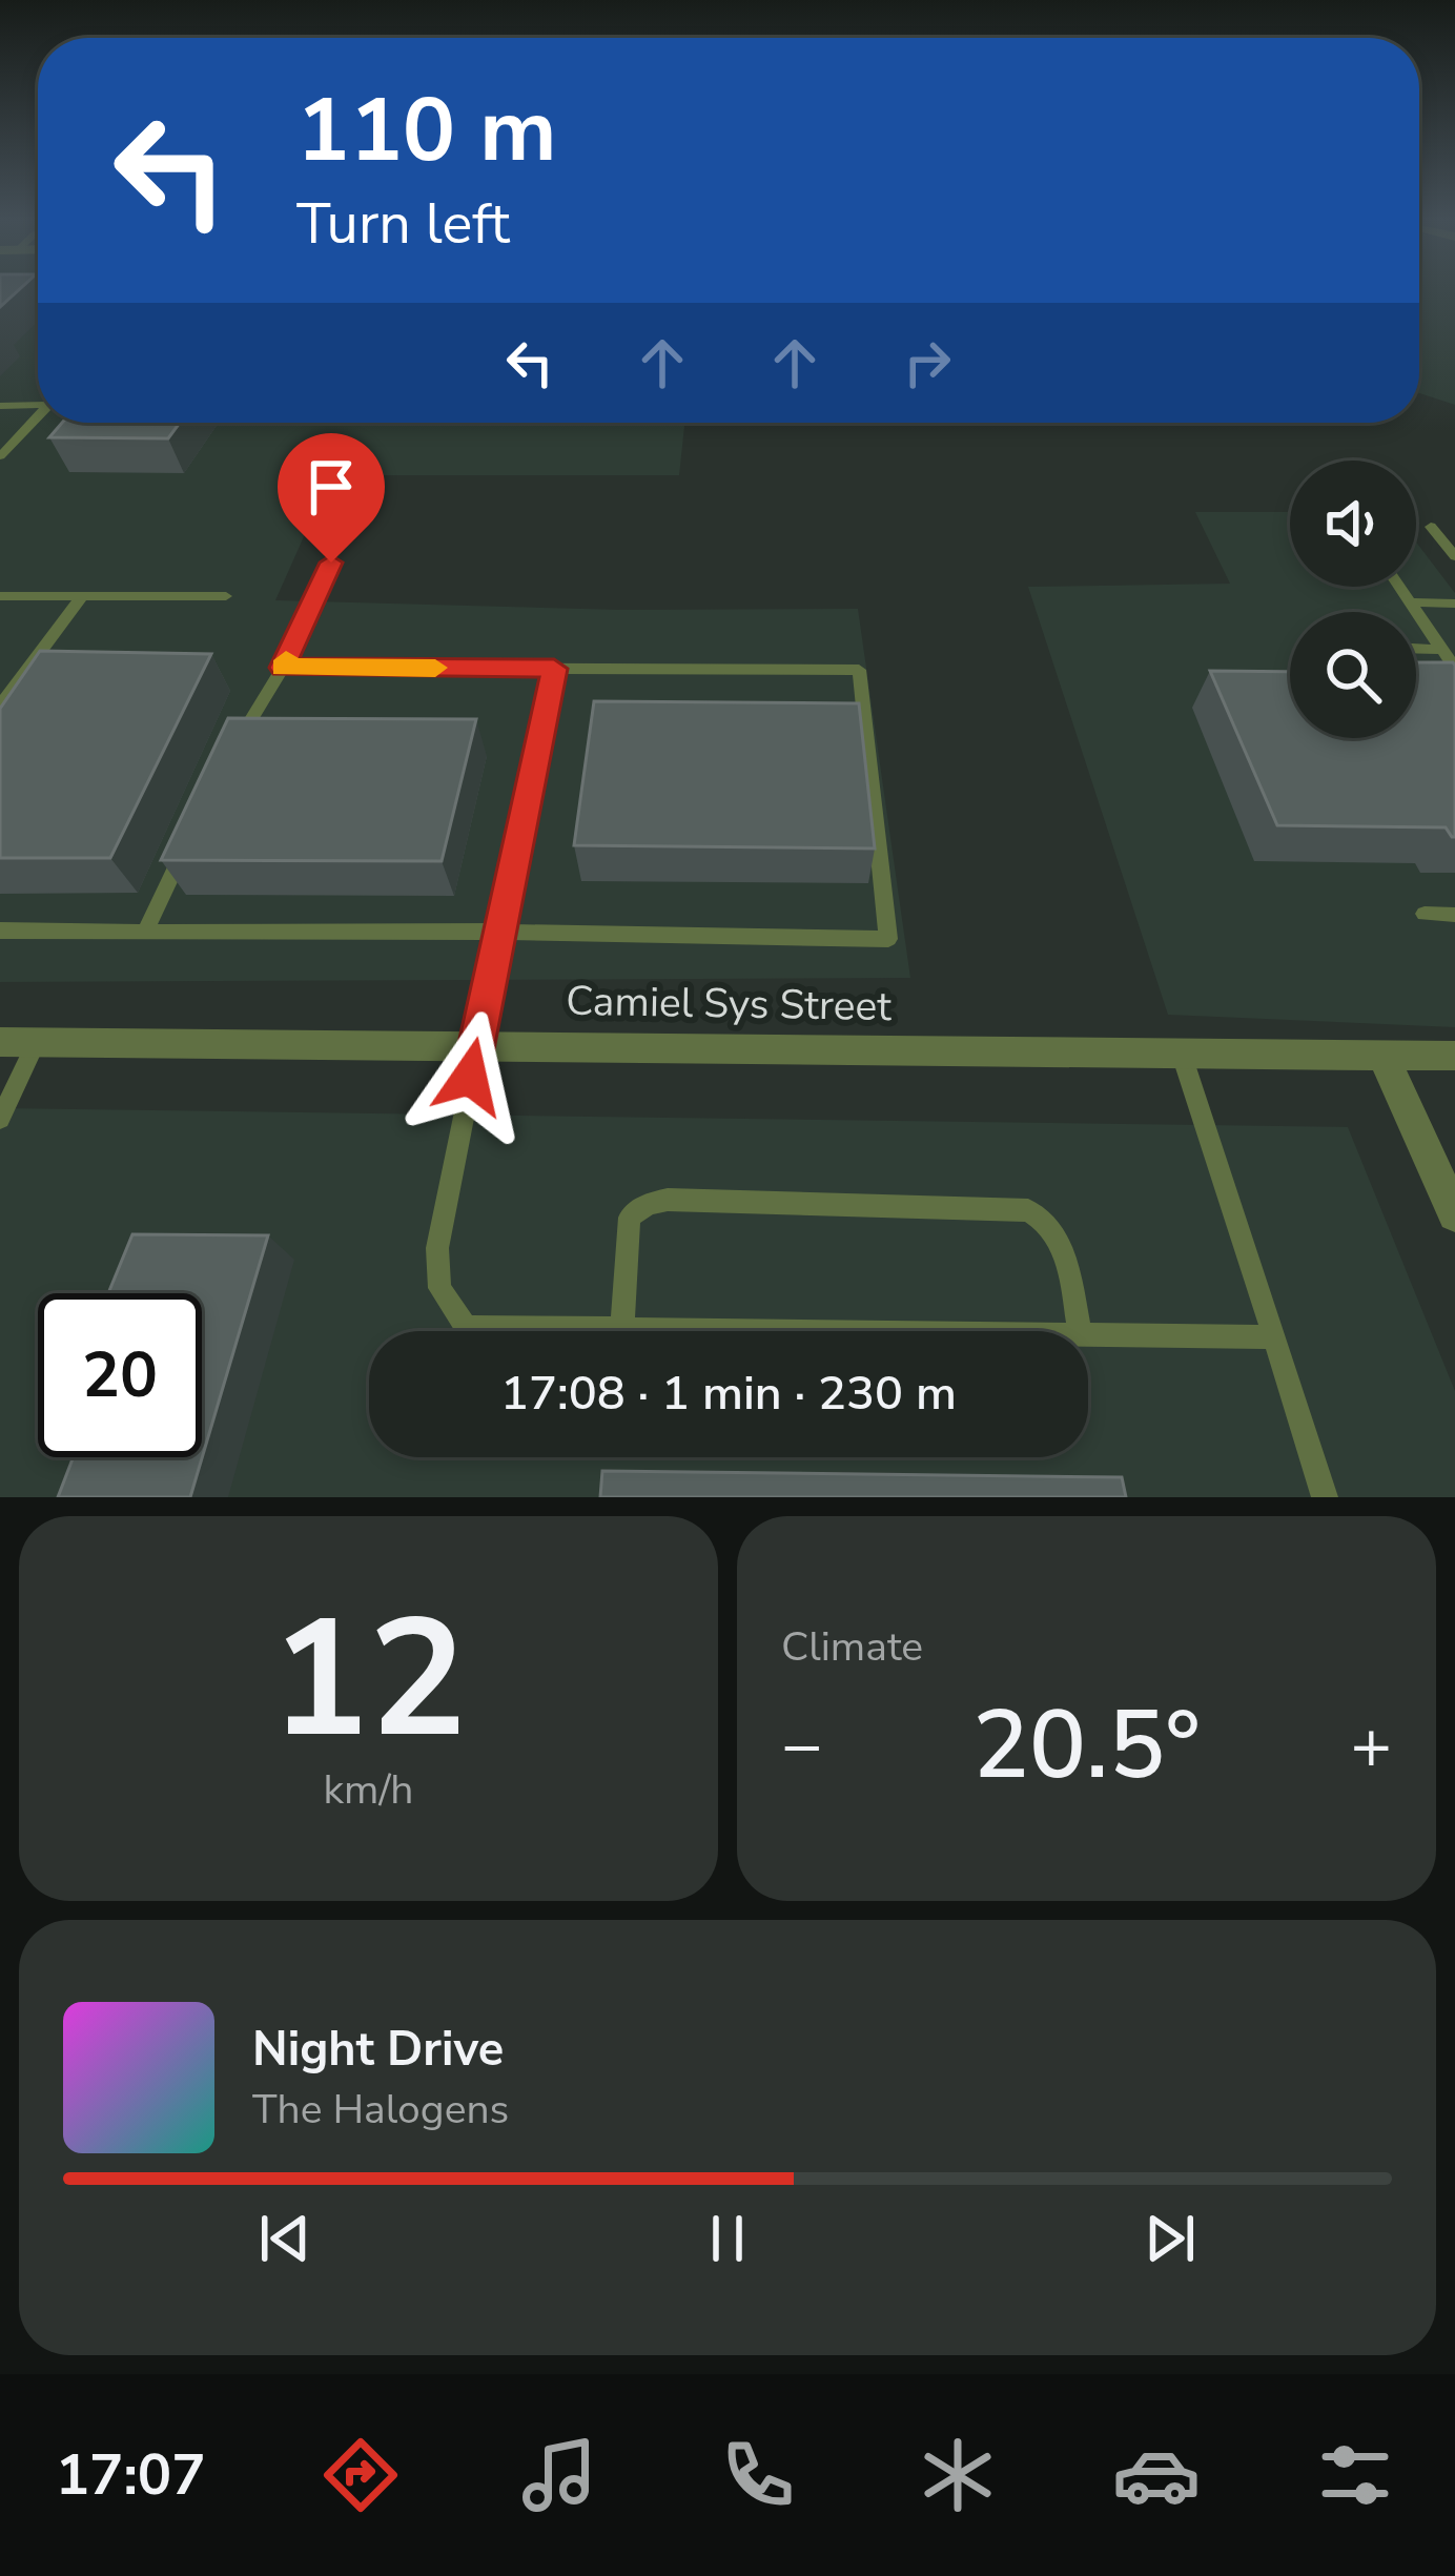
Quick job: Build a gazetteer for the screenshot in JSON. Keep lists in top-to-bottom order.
{
  "streets": {
    "street": ["Camiel Sys Street"]
  },
  "page": {
    "turn": ["110 m", "Turn left"],
    "limit": "20",
    "trip": "17:08 · 1 min · 230 m",
    "tile": [
      ["12", "km/h"],
      "Climate"
    ],
    "heat": ["−", "20.5°", "+"],
    "song": ["Night Drive", "The Halogens"],
    "tabs": "17:07"
  }
}
